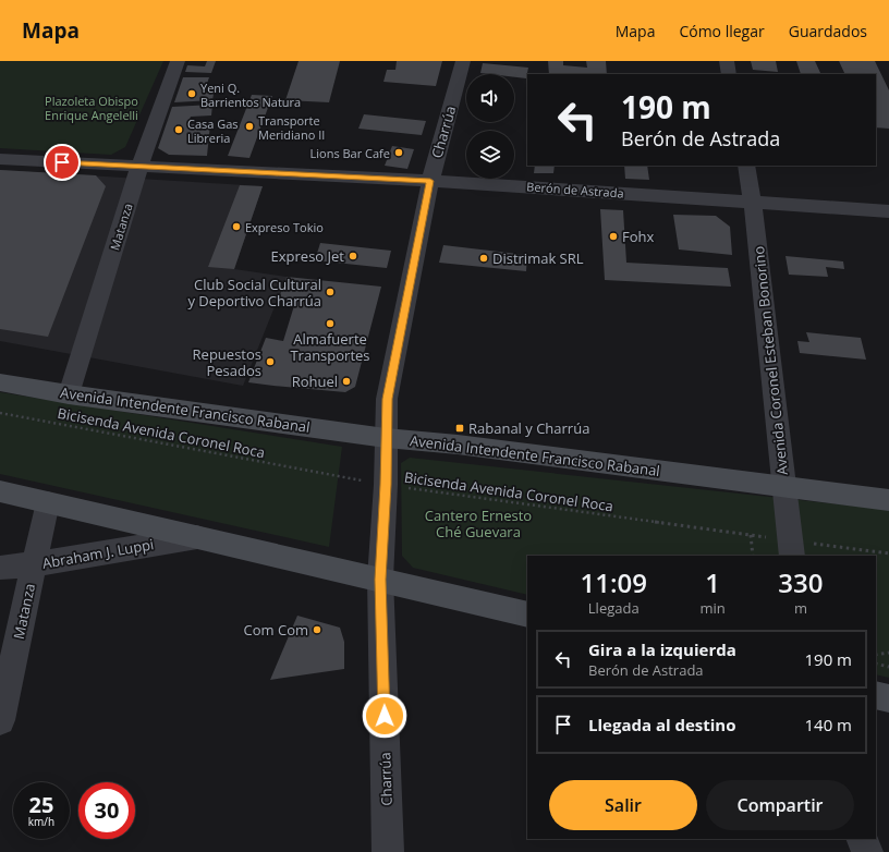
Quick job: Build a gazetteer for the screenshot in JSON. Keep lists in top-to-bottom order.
{
  "streets": {
    "main road": ["Avenida Intendente Francisco Rabanal"],
    "street": [
      "Charrúa",
      "Berón de Astrada",
      "Matanza",
      "Avenida Coronel Esteban Bonorino",
      "Abraham J. Luppi"
    ],
    "path": ["Bicisenda Avenida Coronel Roca"]
  },
  "crossings": [
    ["Charrúa", "Berón de Astrada"],
    ["Charrúa", "Avenida Intendente Francisco Rabanal"],
    ["Charrúa", "Bicisenda Avenida Coronel Roca"],
    ["Berón de Astrada", "Matanza"],
    ["Berón de Astrada", "Avenida Coronel Esteban Bonorino"],
    ["Matanza", "Avenida Intendente Francisco Rabanal"],
    ["Matanza", "Abraham J. Luppi"],
    ["Avenida Coronel Esteban Bonorino", "Avenida Intendente Francisco Rabanal"],
    ["Avenida Coronel Esteban Bonorino", "Bicisenda Avenida Coronel Roca"]
  ],
  "parks": ["Plazoleta Obispo Enrique Angelelli", "Cantero Ernesto Ché Guevara"],
  "places": {
    "other": [
      "Yeni Q. Barrientos Natura",
      "Transporte Meridiano II",
      "Casa Gas Libreria",
      "Lions Bar Cafe",
      "Expreso Tokio",
      "Fohx",
      "Expreso Jet",
      "Distrimak SRL",
      "Club Social Cultural y Deportivo Charrúa",
      "Almafuerte Transportes",
      "Repuestos Pesados",
      "Rohuel",
      "Com Com"
    ],
    "transit": ["Rabanal y Charrúa"]
  },
  "page": {
    "header": "Mapa",
    "nav": ["Mapa", "Cómo llegar", "Guardados"],
    "turn": ["190 m", "Berón de Astrada"],
    "eta": [
      "11:09",
      "Llegada",
      "1",
      "min",
      "330",
      "m"
    ],
    "list": [
      {
        "name": "Gira a la izquierda",
        "note": "Berón de Astrada",
        "value": "190 m"
      },
      {
        "name": "Llegada al destino",
        "value": "140 m"
      }
    ],
    "buttons": ["Salir", "Compartir"],
    "speed": "25 km/h",
    "limit": "30"
  }
}
